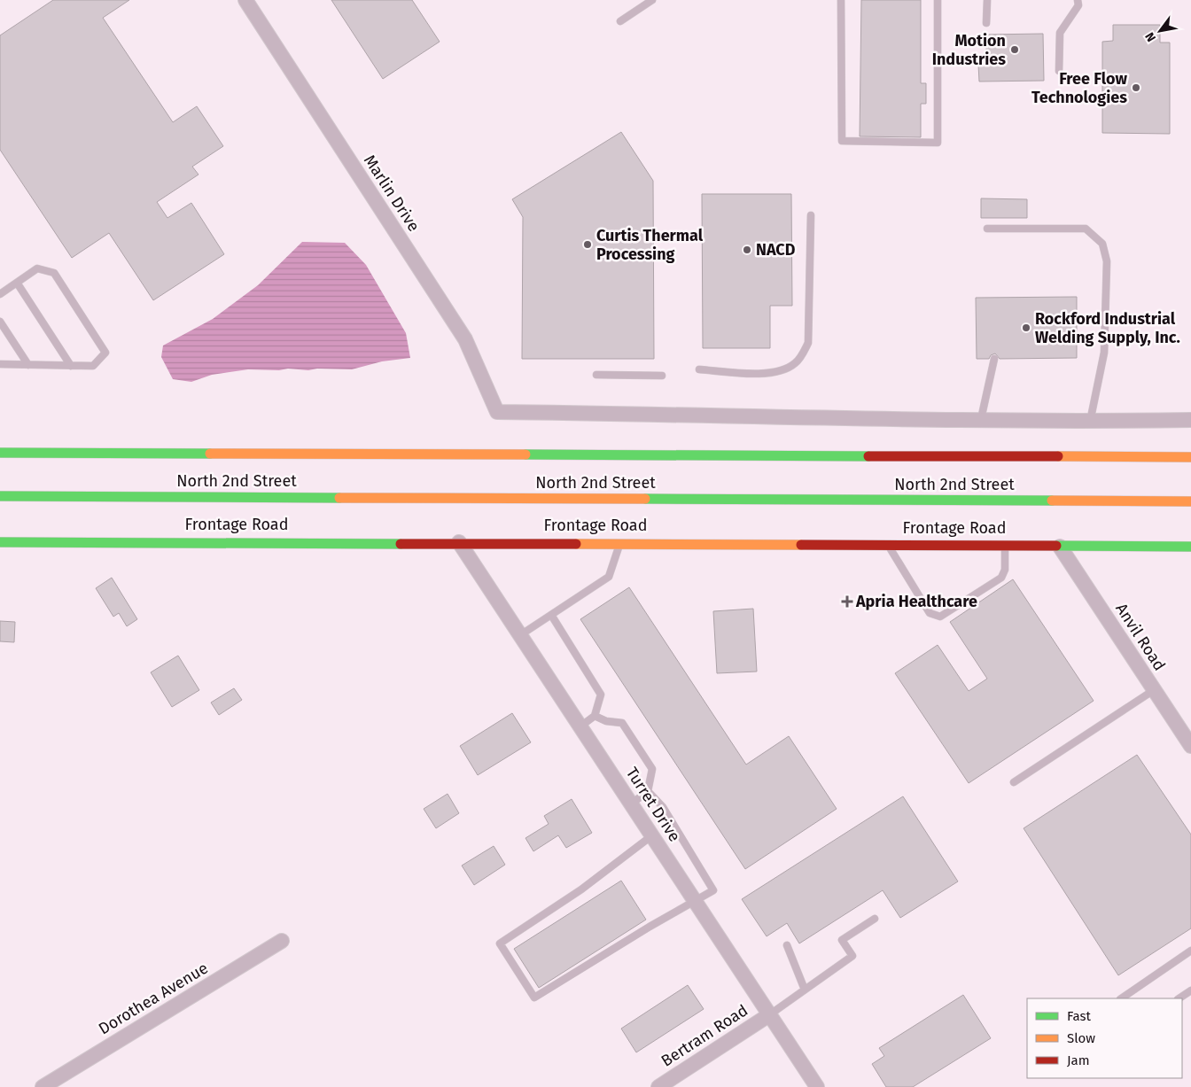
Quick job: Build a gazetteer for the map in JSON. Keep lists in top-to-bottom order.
{
  "streets": {
    "main road": ["North 2nd Street", "Frontage Road"],
    "street": [
      "Marlin Drive",
      "Anvil Road",
      "Turret Drive",
      "Dorothea Avenue",
      "Bertram Road"
    ]
  },
  "crossings": [
    ["Frontage Road", "Anvil Road"],
    ["Frontage Road", "Turret Drive"],
    ["Turret Drive", "Bertram Road"]
  ],
  "places": {
    "other": [
      "Motion Industries",
      "Free Flow Technologies",
      "Curtis Thermal Processing",
      "NACD",
      "Rockford Industrial Welding Supply, Inc."
    ],
    "health": ["Apria Healthcare"]
  },
  "legend": ["Fast", "Slow", "Jam"],
  "north": "bottom left"
}
